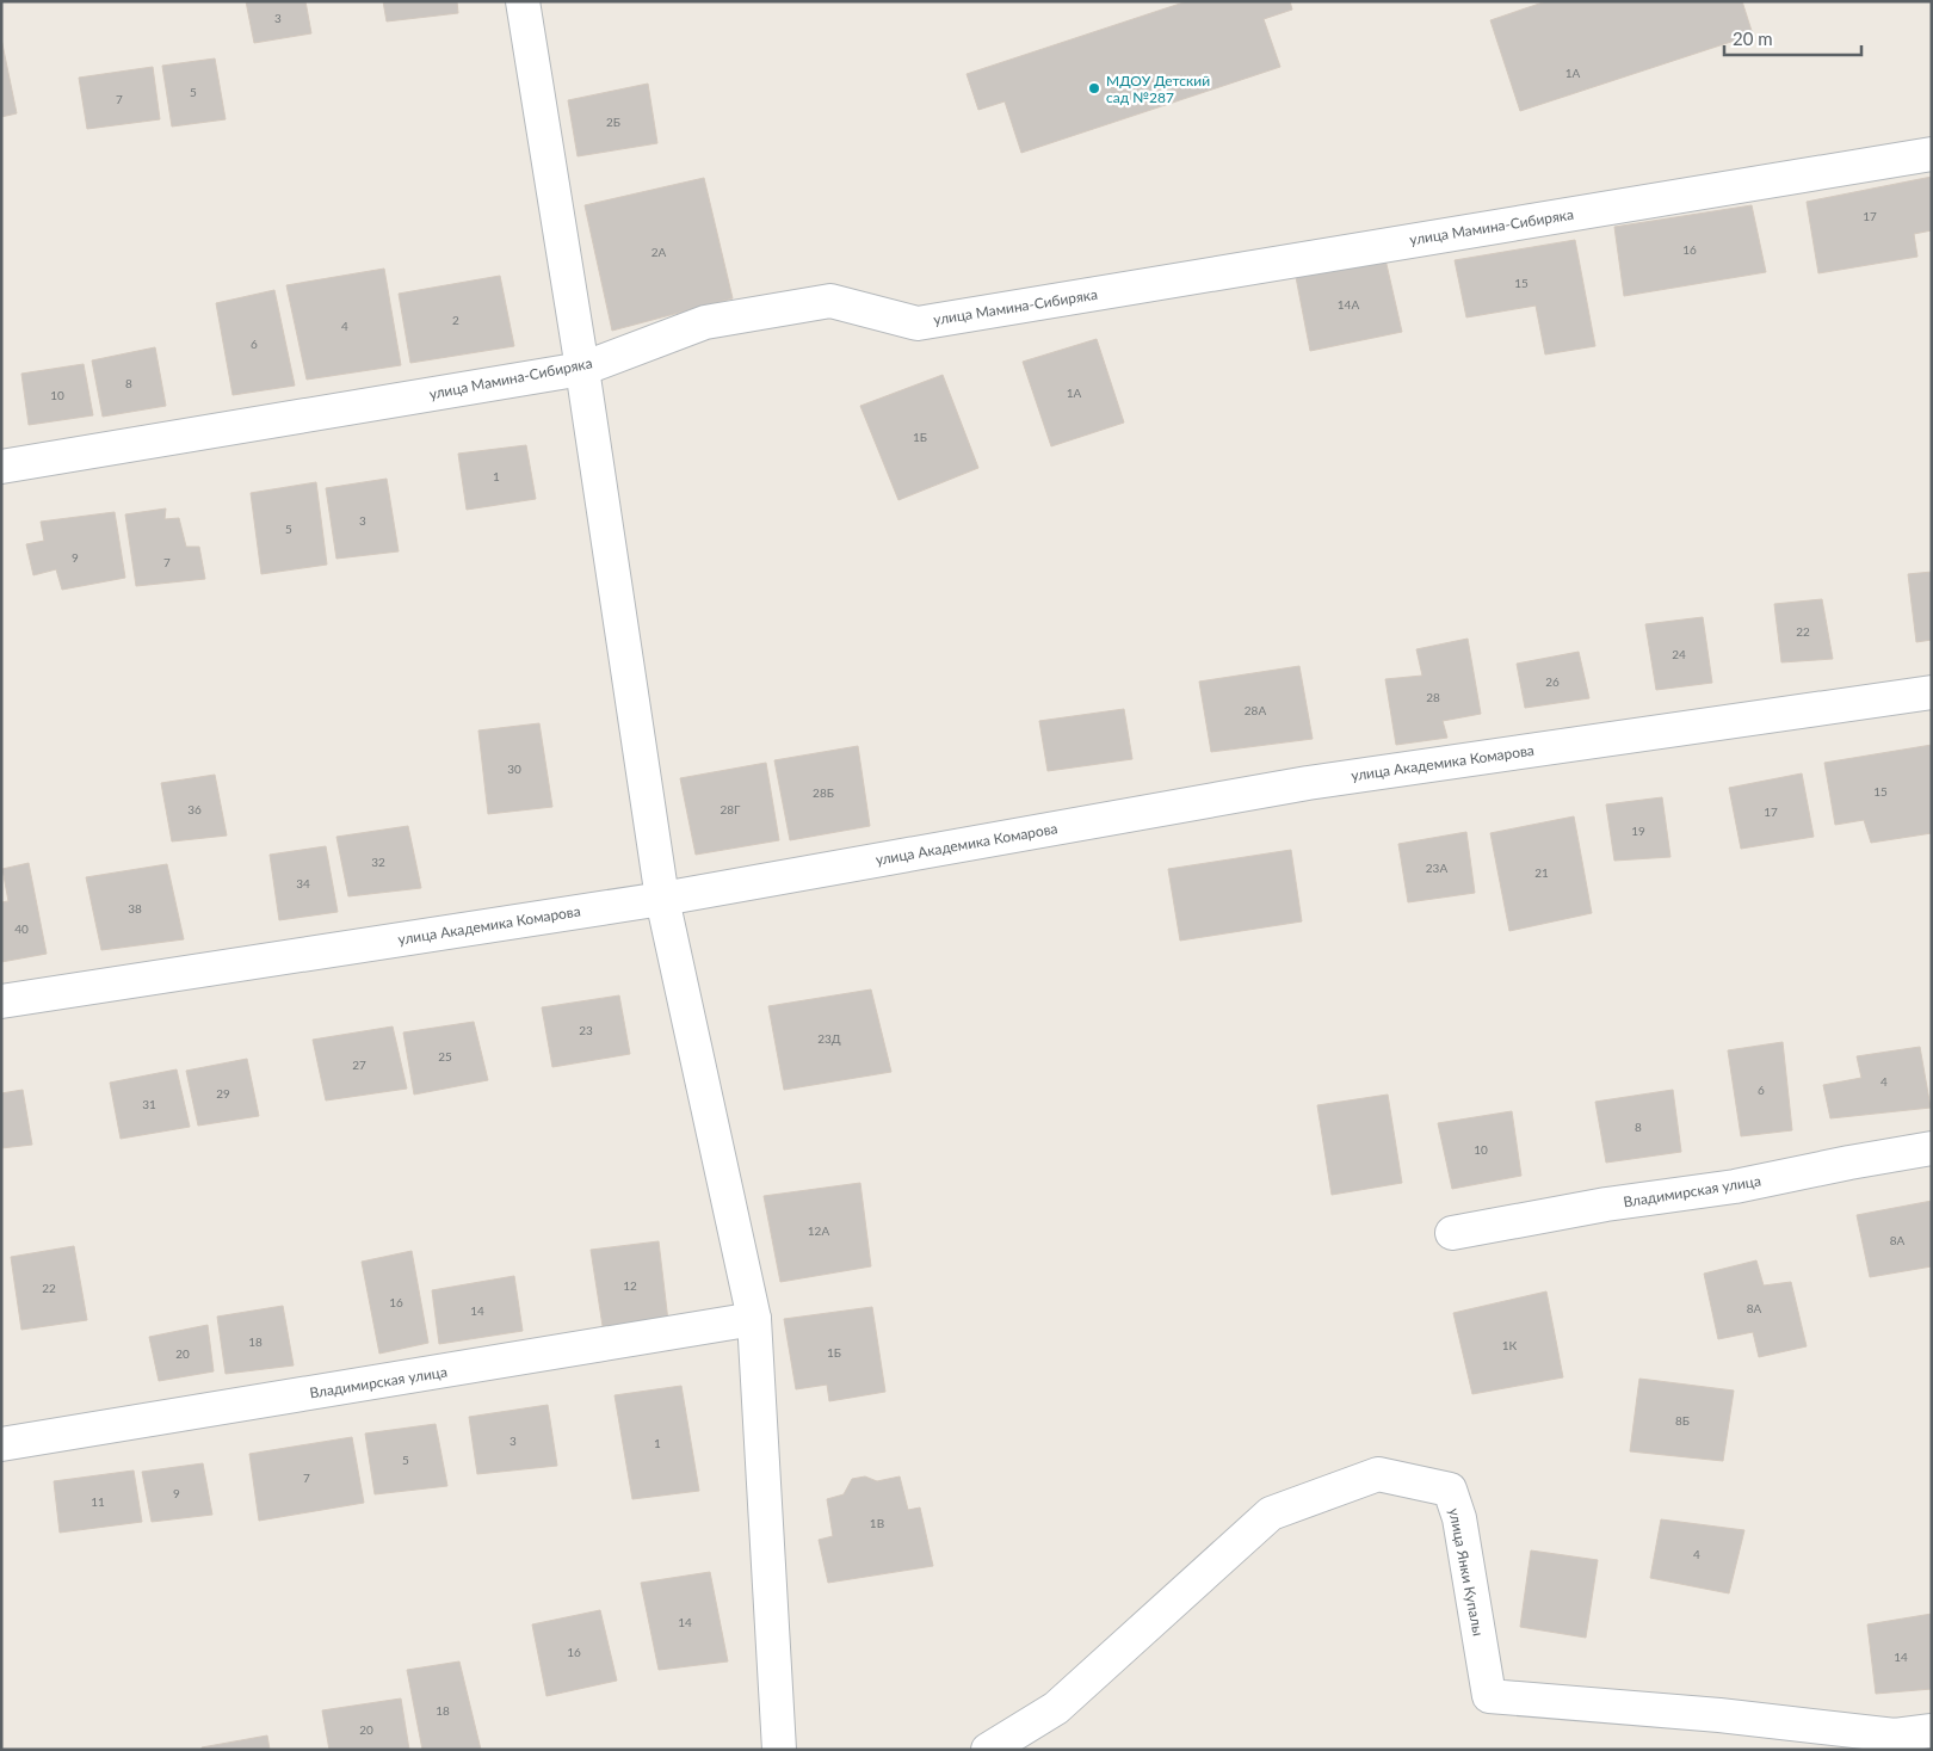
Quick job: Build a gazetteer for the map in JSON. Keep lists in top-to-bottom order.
{
  "streets": {
    "street": [
      "улица Мамина-Сибиряка",
      "улица Академика Комарова",
      "Владимирская улица",
      "улица Янки Купалы"
    ]
  },
  "places": ["МДОУ Детский сад №287"],
  "house_numbers": [
    "3",
    "1А",
    "5",
    "7",
    "2Б",
    "17",
    "16",
    "2А",
    "15",
    "14А",
    "2",
    "4",
    "6",
    "8",
    "1А",
    "10",
    "1Б",
    "1",
    "3",
    "5",
    "9",
    "7",
    "22",
    "24",
    "26",
    "28",
    "28А",
    "30",
    "15",
    "28Б",
    "36",
    "28Г",
    "17",
    "19",
    "32",
    "23А",
    "21",
    "34",
    "38",
    "40",
    "23",
    "23Д",
    "25",
    "27",
    "4",
    "6",
    "29",
    "31",
    "8",
    "10",
    "12А",
    "8А",
    "12",
    "22",
    "16",
    "8А",
    "14",
    "18",
    "1К",
    "1Б",
    "20",
    "8Б",
    "3",
    "1",
    "5",
    "7",
    "9",
    "11",
    "1В",
    "4",
    "14",
    "16",
    "14",
    "18",
    "20"
  ],
  "scale_bar": "20 m"
}
